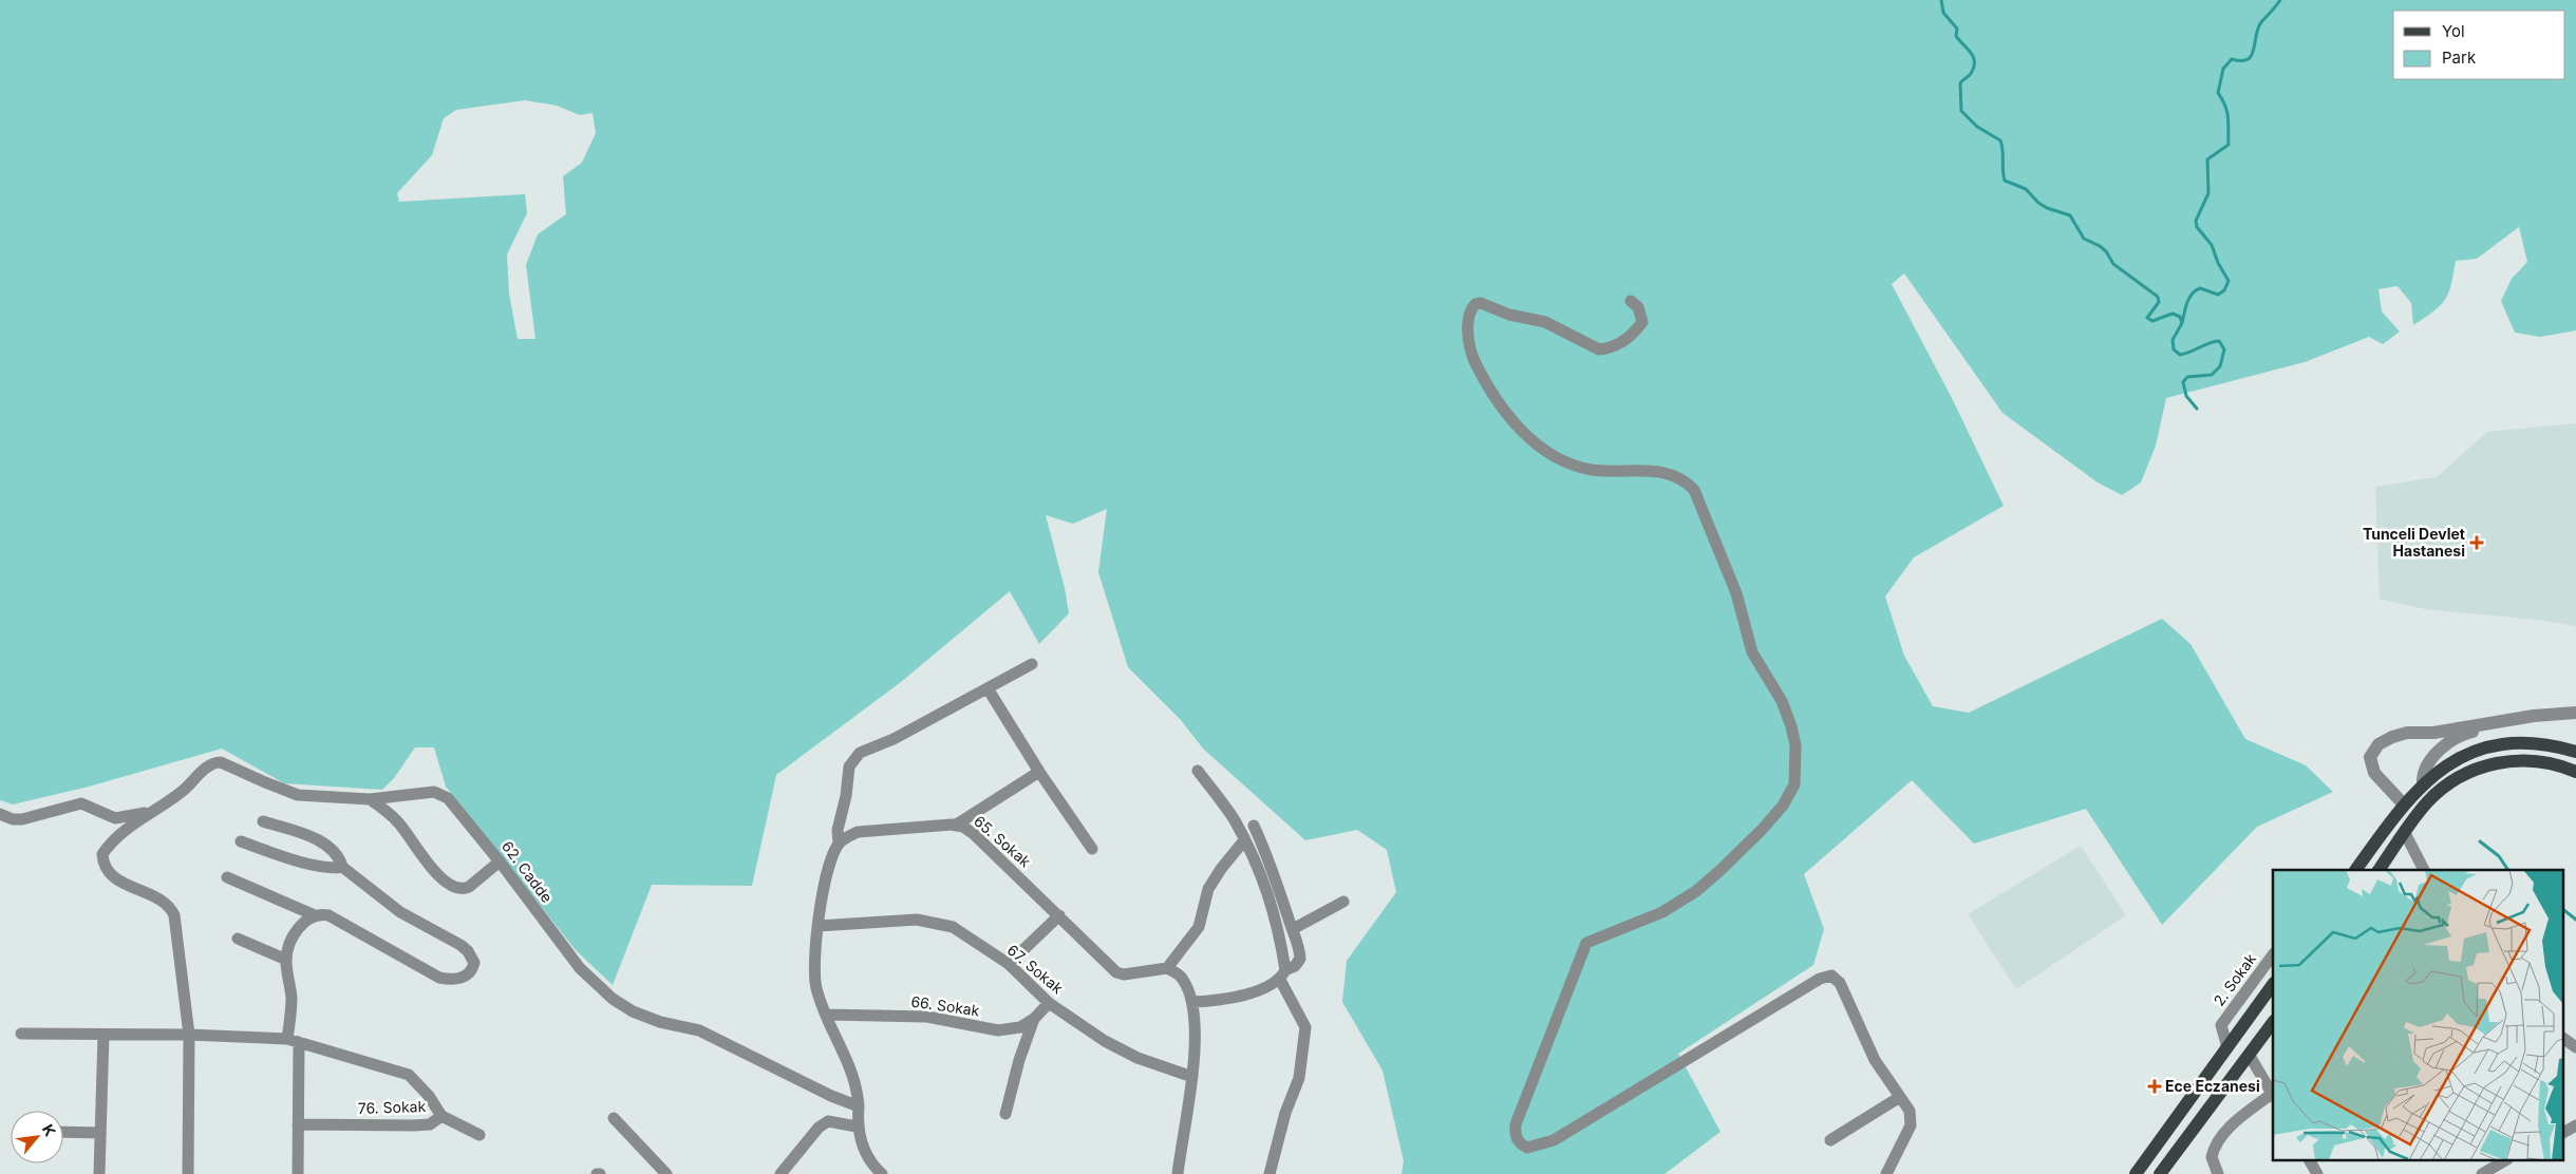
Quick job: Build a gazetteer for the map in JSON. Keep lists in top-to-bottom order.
{
  "streets": {
    "street": [
      "65. Sokak",
      "62. Cadde",
      "67. Sokak",
      "2. Sokak",
      "66. Sokak",
      "76. Sokak"
    ]
  },
  "crossings": [
    ["67. Sokak", "66. Sokak"]
  ],
  "places": {
    "health": ["Tunceli Devlet Hastanesi", "Ece Eczanesi"]
  },
  "legend": ["Yol", "Park"],
  "north": "top right"
}
